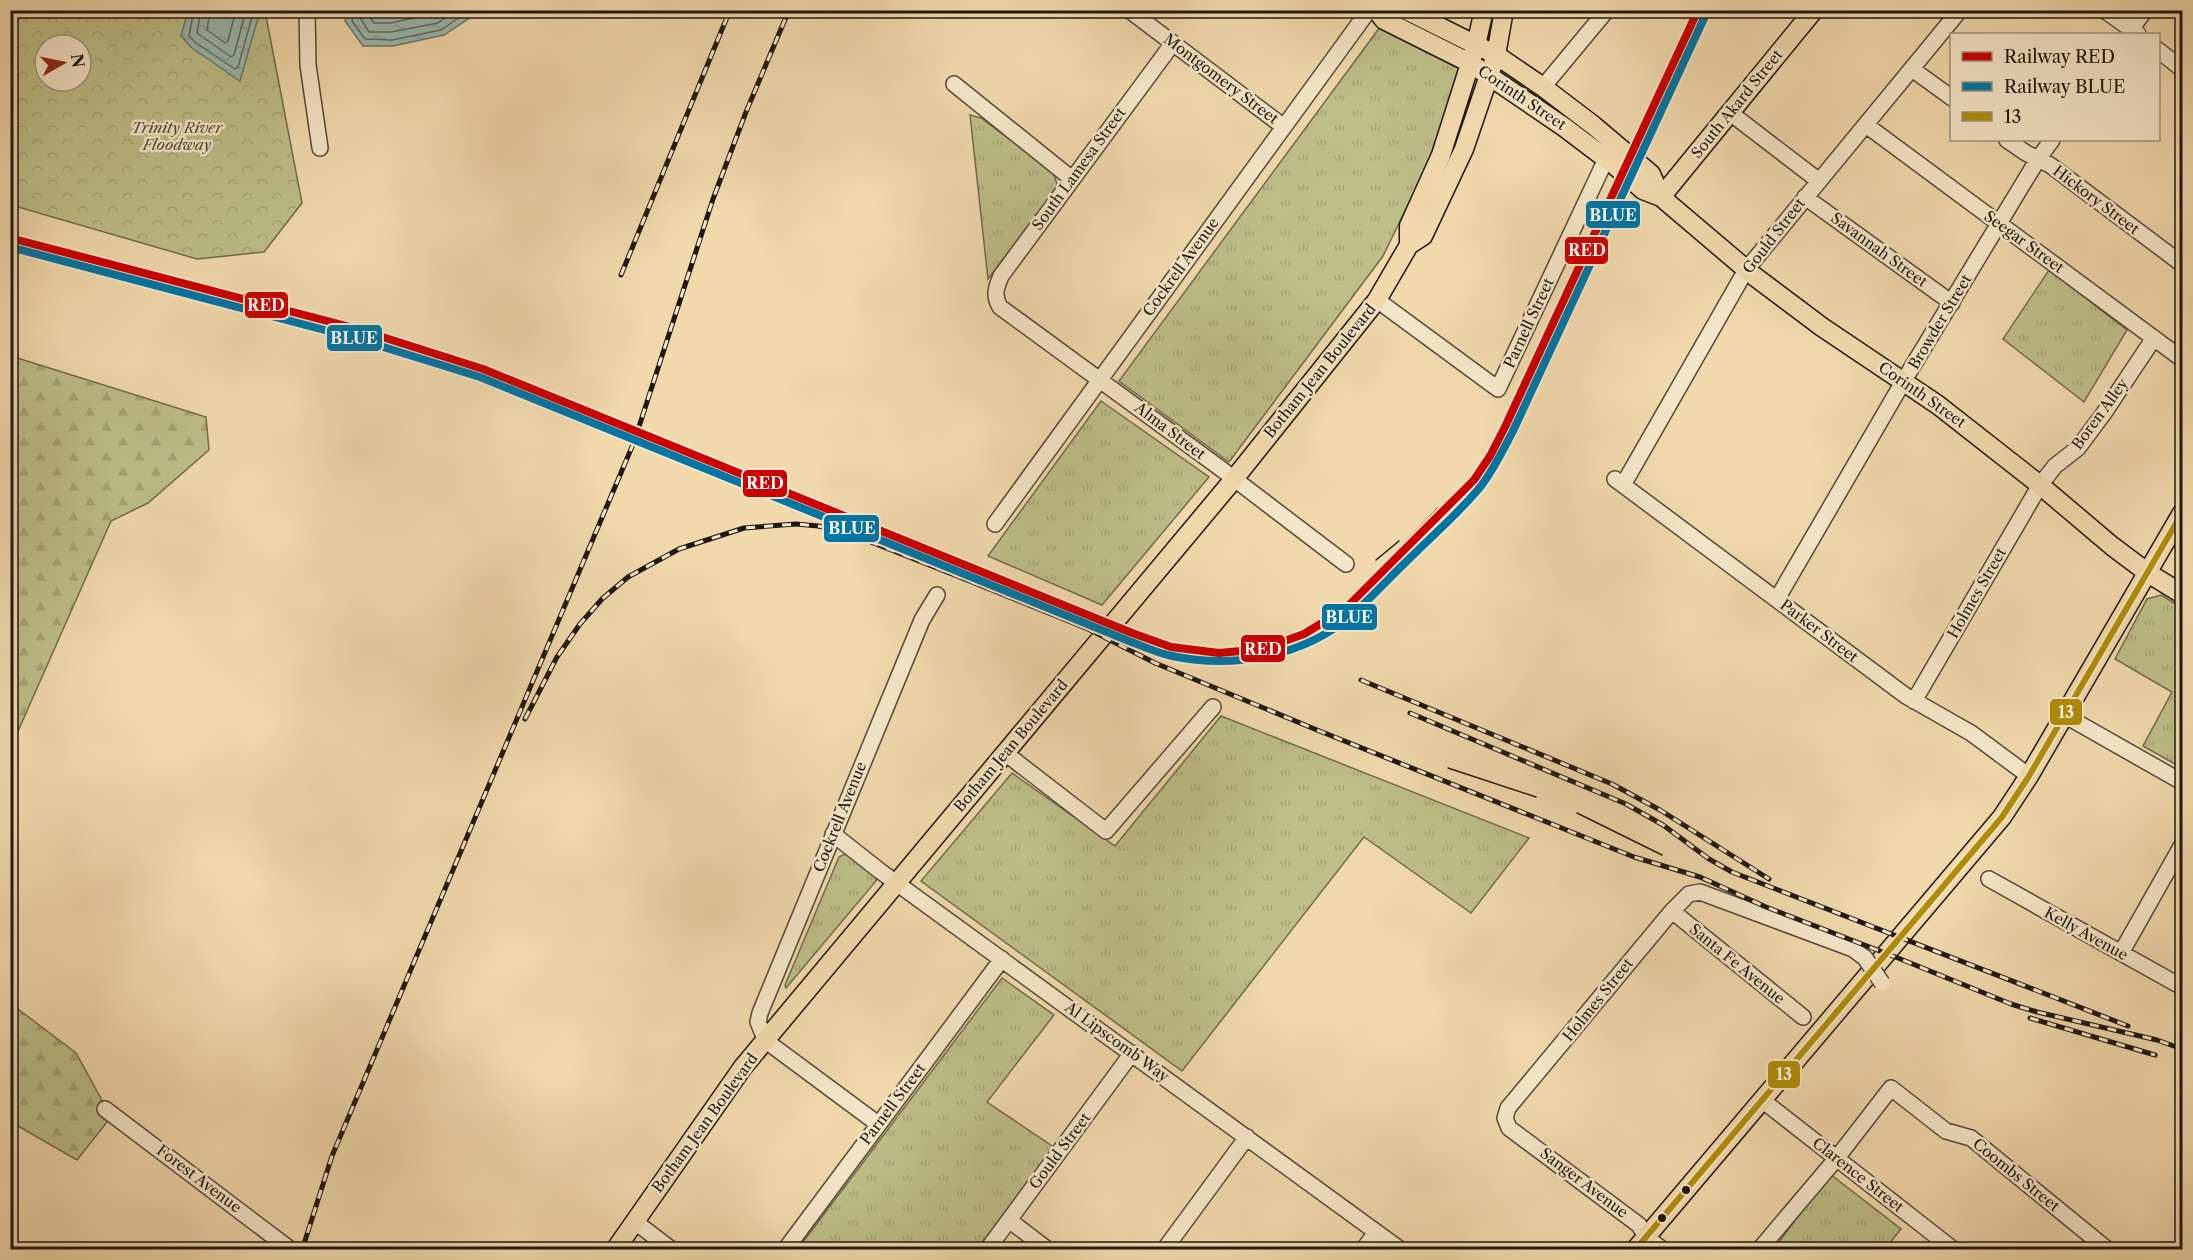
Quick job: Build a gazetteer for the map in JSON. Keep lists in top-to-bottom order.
{
  "streets": {
    "main road": ["Corinth Street", "South Akard Street", "Botham Jean Boulevard"],
    "street": [
      "Montgomery Street",
      "South Lamesa Street",
      "Hickory Street",
      "Gould Street",
      "Seegar Street",
      "Savannah Street",
      "Cockrell Avenue",
      "Browder Street",
      "Parnell Street",
      "Boren Alley",
      "Alma Street",
      "Holmes Street",
      "Parker Street",
      "Kelly Avenue",
      "Santa Fe Avenue",
      "Al Lipscomb Way",
      "Clarence Street",
      "Coombs Street",
      "Forest Avenue",
      "Sanger Avenue"
    ]
  },
  "crossings": [
    ["Montgomery Street", "South Lamesa Street"],
    ["Montgomery Street", "Cockrell Avenue"],
    ["Corinth Street", "South Akard Street"],
    ["Corinth Street", "Gould Street"],
    ["Corinth Street", "Browder Street"],
    ["Corinth Street", "Parnell Street"],
    ["Corinth Street", "Botham Jean Boulevard"],
    ["Corinth Street", "Boren Alley"],
    ["Corinth Street", "Holmes Street"],
    ["South Lamesa Street", "Alma Street"],
    ["Hickory Street", "Browder Street"],
    ["Gould Street", "Seegar Street"],
    ["Gould Street", "Savannah Street"],
    ["Gould Street", "Parker Street"],
    ["Gould Street", "Al Lipscomb Way"],
    ["Seegar Street", "Browder Street"],
    ["Seegar Street", "Boren Alley"],
    ["Savannah Street", "Browder Street"],
    ["Cockrell Avenue", "Botham Jean Boulevard"],
    ["Cockrell Avenue", "Alma Street"],
    ["Cockrell Avenue", "Al Lipscomb Way"],
    ["Browder Street", "Parker Street"],
    ["Parnell Street", "Botham Jean Boulevard"],
    ["Parnell Street", "Al Lipscomb Way"],
    ["Botham Jean Boulevard", "Alma Street"],
    ["Botham Jean Boulevard", "Al Lipscomb Way"],
    ["Boren Alley", "Holmes Street"],
    ["Holmes Street", "Parker Street"],
    ["Holmes Street", "Santa Fe Avenue"],
    ["Holmes Street", "Sanger Avenue"],
    ["Clarence Street", "Coombs Street"]
  ],
  "parks": ["Trinity River Floodway"],
  "lines": ["rail line RED", "rail line BLUE", "transit line 13"],
  "legend": ["Railway RED", "Railway BLUE", "13"],
  "north": "right"
}
